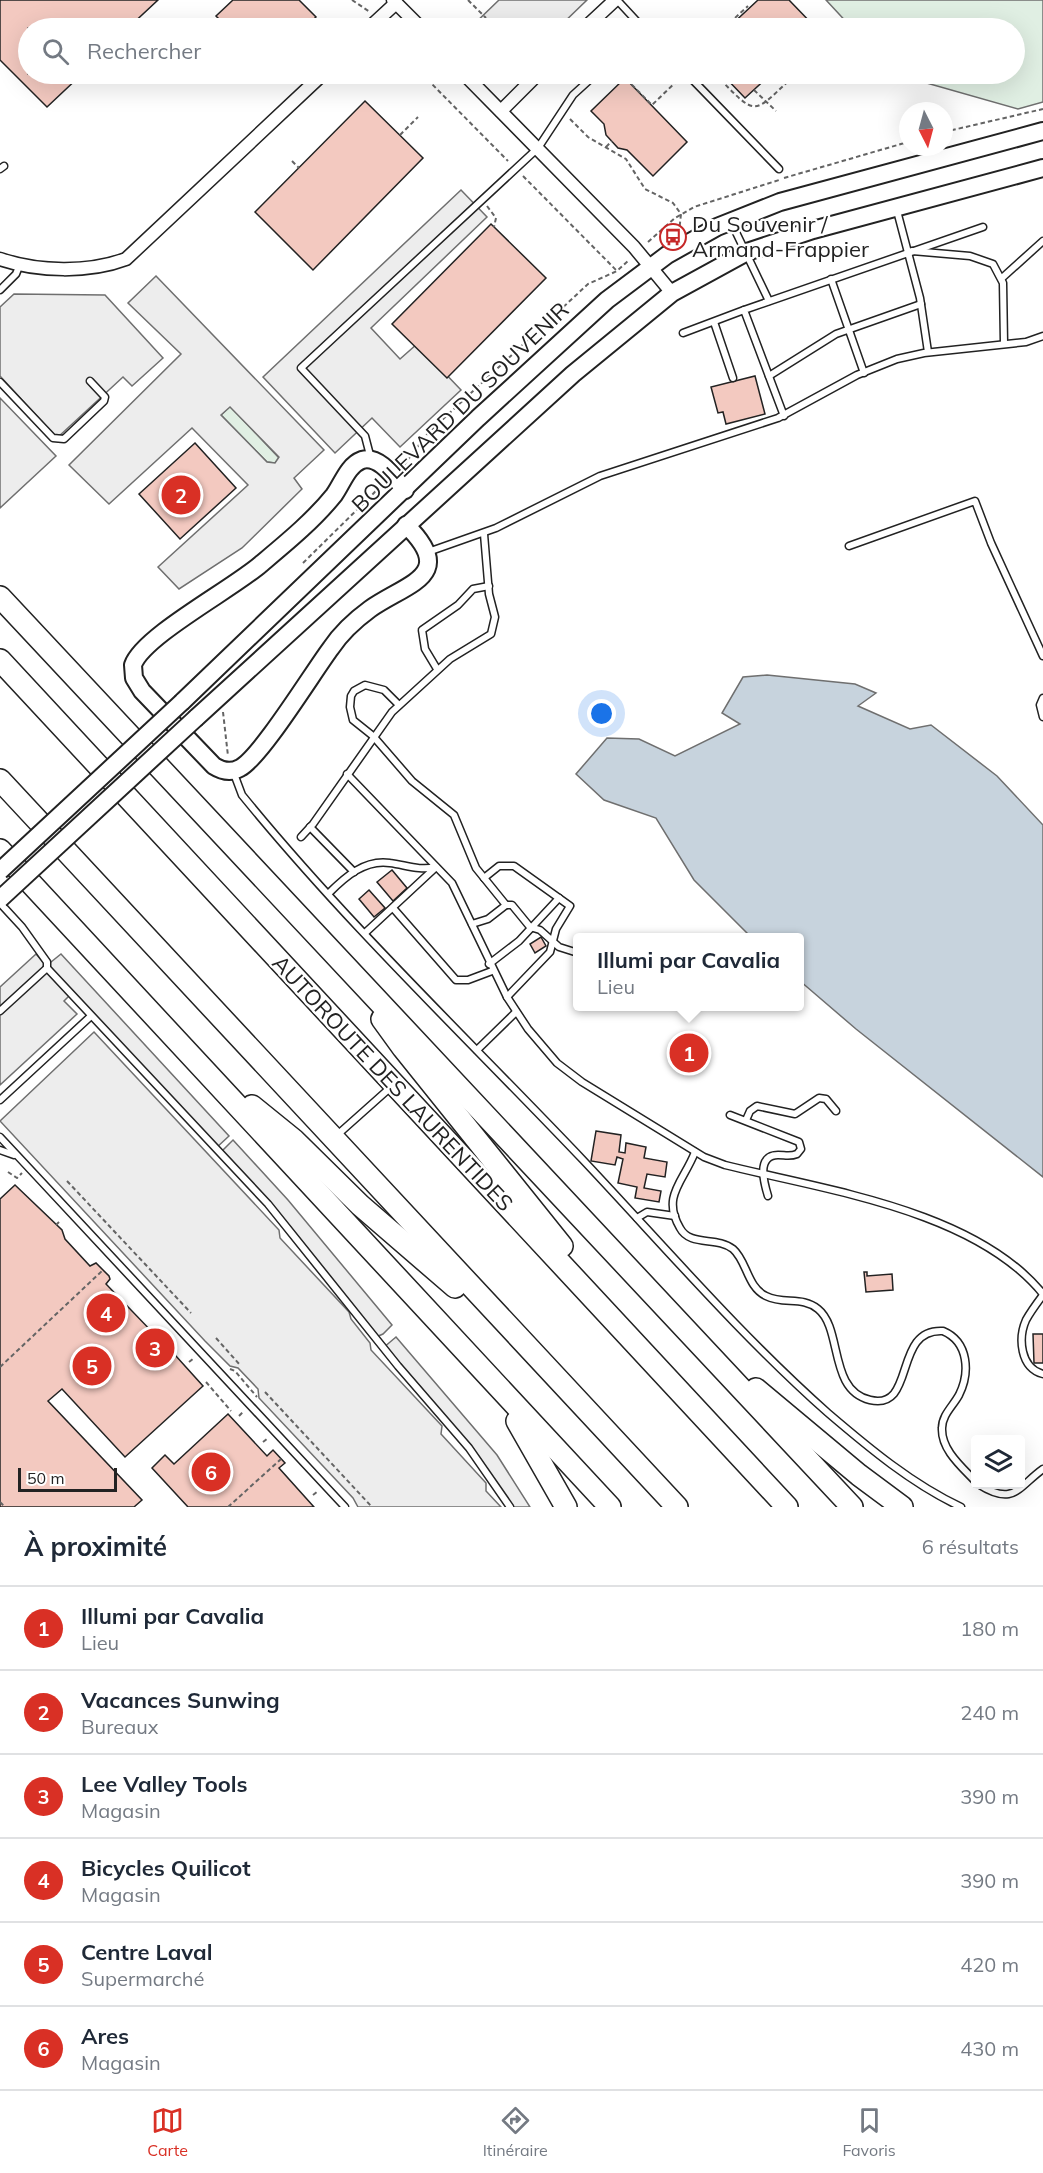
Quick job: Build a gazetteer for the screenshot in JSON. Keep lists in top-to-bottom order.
{
  "streets": {
    "highway": ["AUTOROUTE DES LAURENTIDES"],
    "street": ["BOULEVARD DU SOUVENIR"]
  },
  "places": {
    "bus stop": ["Du Souvenir / Armand-Frappier"]
  },
  "scale_bar": "50 m",
  "north": "bottom",
  "page": {
    "search": "Rechercher",
    "pins": [
      "2",
      "1",
      "4",
      "3",
      "5",
      "6"
    ],
    "popup": ["Illumi par Cavalia", "Lieu"],
    "scale": "50 m",
    "heading": ["À proximité", "6 résultats"],
    "list": [
      {
        "mark": "1",
        "name": "Illumi par Cavalia",
        "note": "Lieu",
        "value": "180 m"
      },
      {
        "mark": "2",
        "name": "Vacances Sunwing",
        "note": "Bureaux",
        "value": "240 m"
      },
      {
        "mark": "3",
        "name": "Lee Valley Tools",
        "note": "Magasin",
        "value": "390 m"
      },
      {
        "mark": "4",
        "name": "Bicycles Quilicot",
        "note": "Magasin",
        "value": "390 m"
      },
      {
        "mark": "5",
        "name": "Centre Laval",
        "note": "Supermarché",
        "value": "420 m"
      },
      {
        "mark": "6",
        "name": "Ares",
        "note": "Magasin",
        "value": "430 m"
      }
    ],
    "nav": ["Carte", "Itinéraire", "Favoris"]
  }
}
